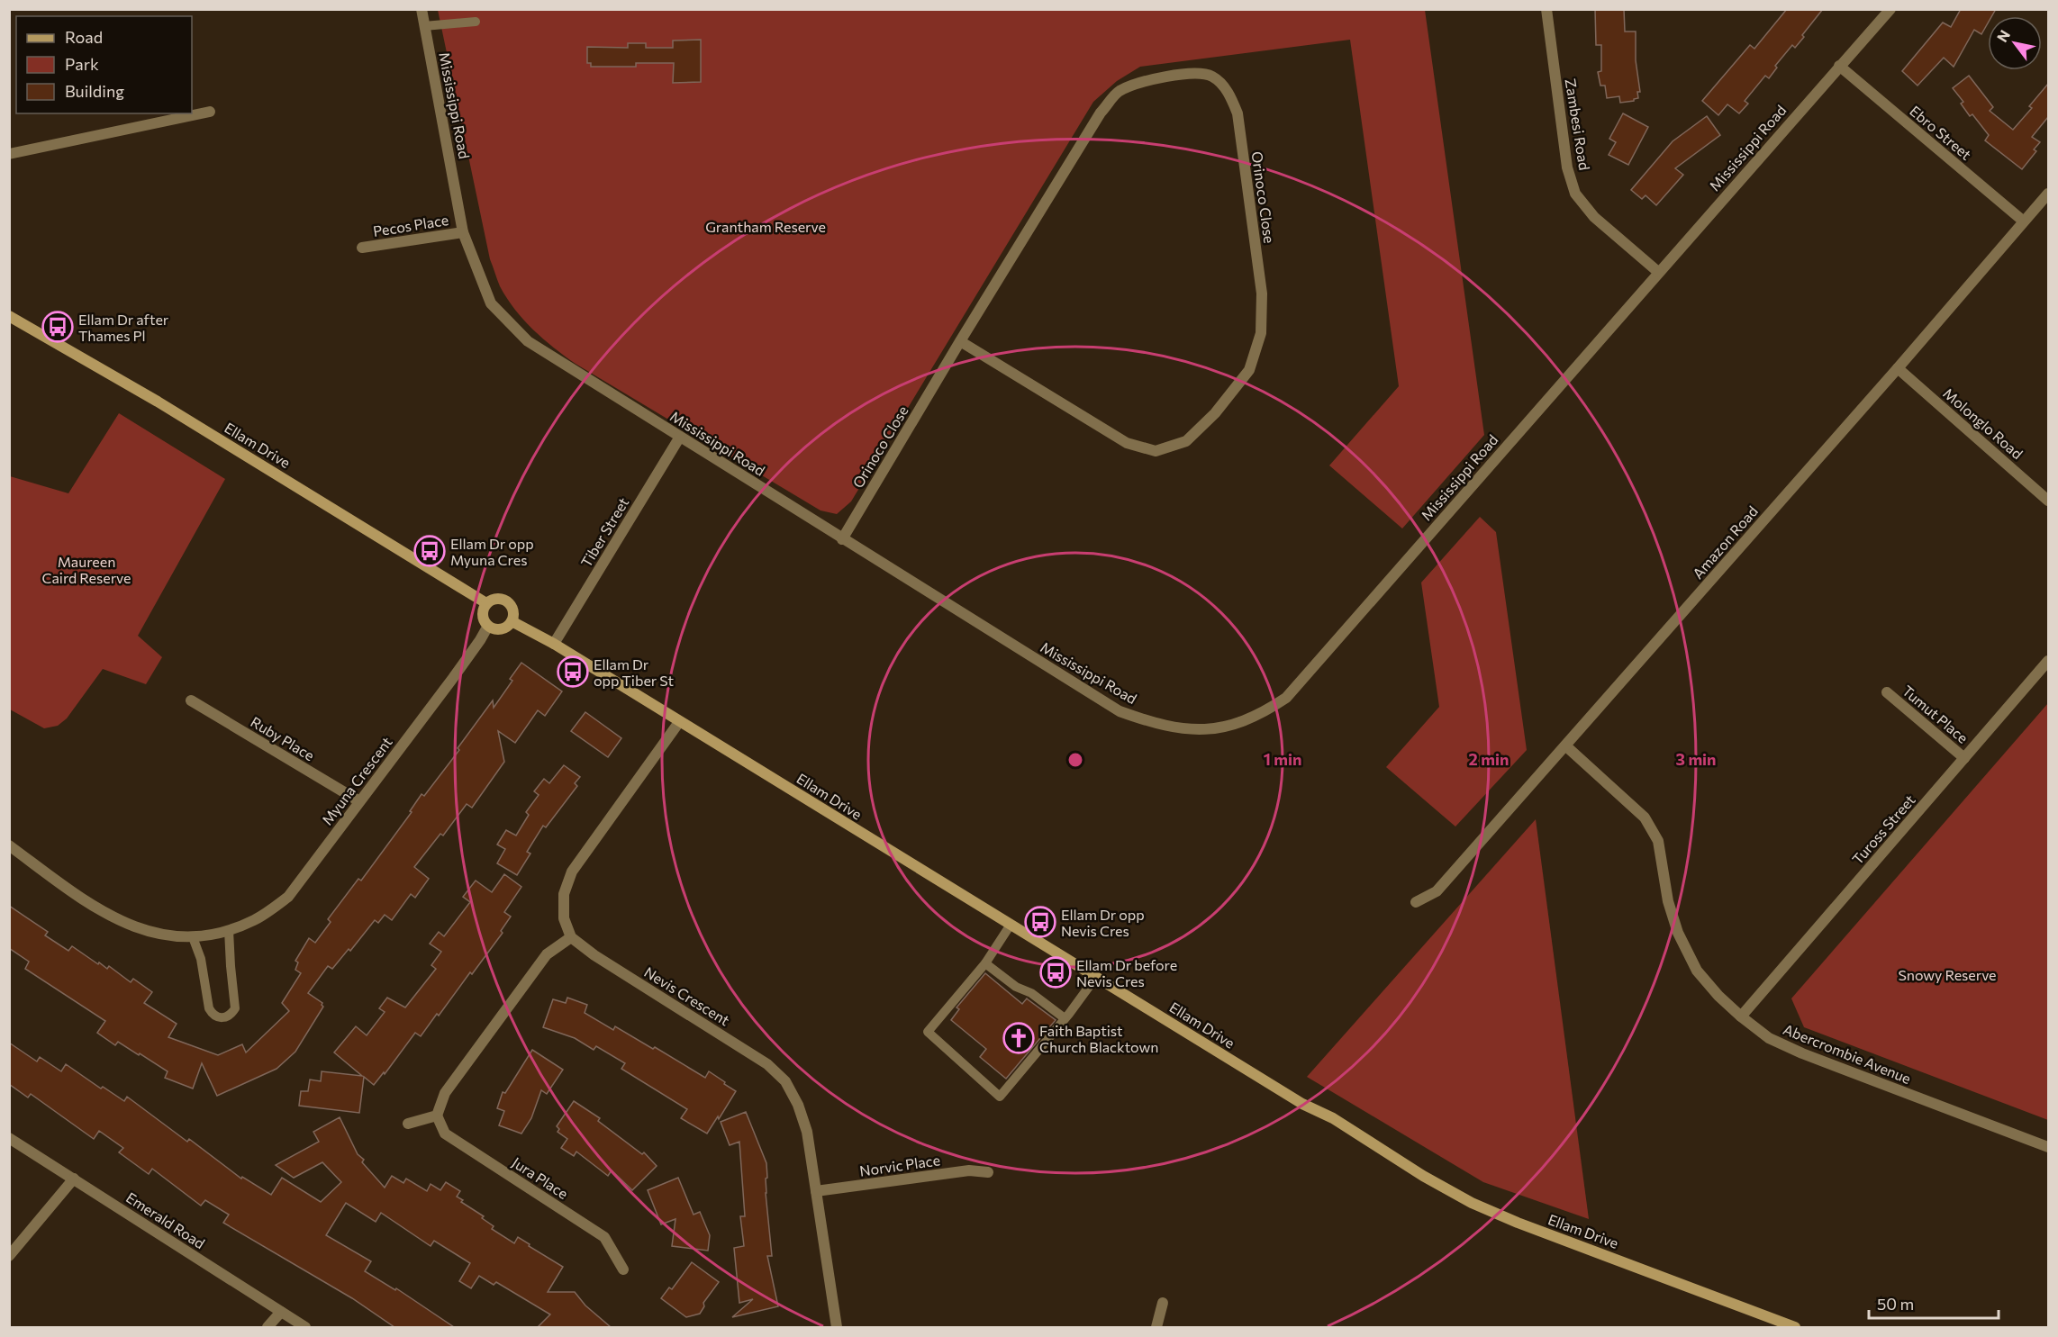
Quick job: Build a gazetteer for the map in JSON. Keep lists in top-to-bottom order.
{
  "streets": {
    "street": [
      "Mississippi Road",
      "Zambesi Road",
      "Ebro Street",
      "Orinoco Close",
      "Pecos Place",
      "Molonglo Road",
      "Ellam Drive",
      "Tiber Street",
      "Amazon Road",
      "Tumut Place",
      "Ruby Place",
      "Myuna Crescent",
      "Tuross Street",
      "Nevis Crescent",
      "Abercrombie Avenue",
      "Norvic Place",
      "Jura Place",
      "Emerald Road"
    ]
  },
  "crossings": [
    ["Mississippi Road", "Zambesi Road"],
    ["Mississippi Road", "Ebro Street"],
    ["Mississippi Road", "Orinoco Close"],
    ["Mississippi Road", "Pecos Place"],
    ["Mississippi Road", "Tiber Street"],
    ["Ebro Street", "Amazon Road"],
    ["Molonglo Road", "Amazon Road"],
    ["Ellam Drive", "Tiber Street"],
    ["Ellam Drive", "Myuna Crescent"],
    ["Amazon Road", "Abercrombie Avenue"],
    ["Tumut Place", "Tuross Street"],
    ["Ruby Place", "Myuna Crescent"],
    ["Tuross Street", "Abercrombie Avenue"],
    ["Nevis Crescent", "Norvic Place"]
  ],
  "parks": ["Grantham Reserve", "Maureen Caird Reserve", "Snowy Reserve"],
  "places": {
    "bus stop": [
      "Ellam Dr after Thames Pl",
      "Ellam Dr opp Myuna Cres",
      "Ellam Dr opp Tiber St",
      "Ellam Dr opp Nevis Cres",
      "Ellam Dr before Nevis Cres"
    ],
    "church": ["Faith Baptist Church Blacktown"]
  },
  "legend": ["Road", "Park", "Building"],
  "scale_bar": "50 m",
  "north": "top left",
  "rings": ["1 min", "2 min", "3 min"]
}
